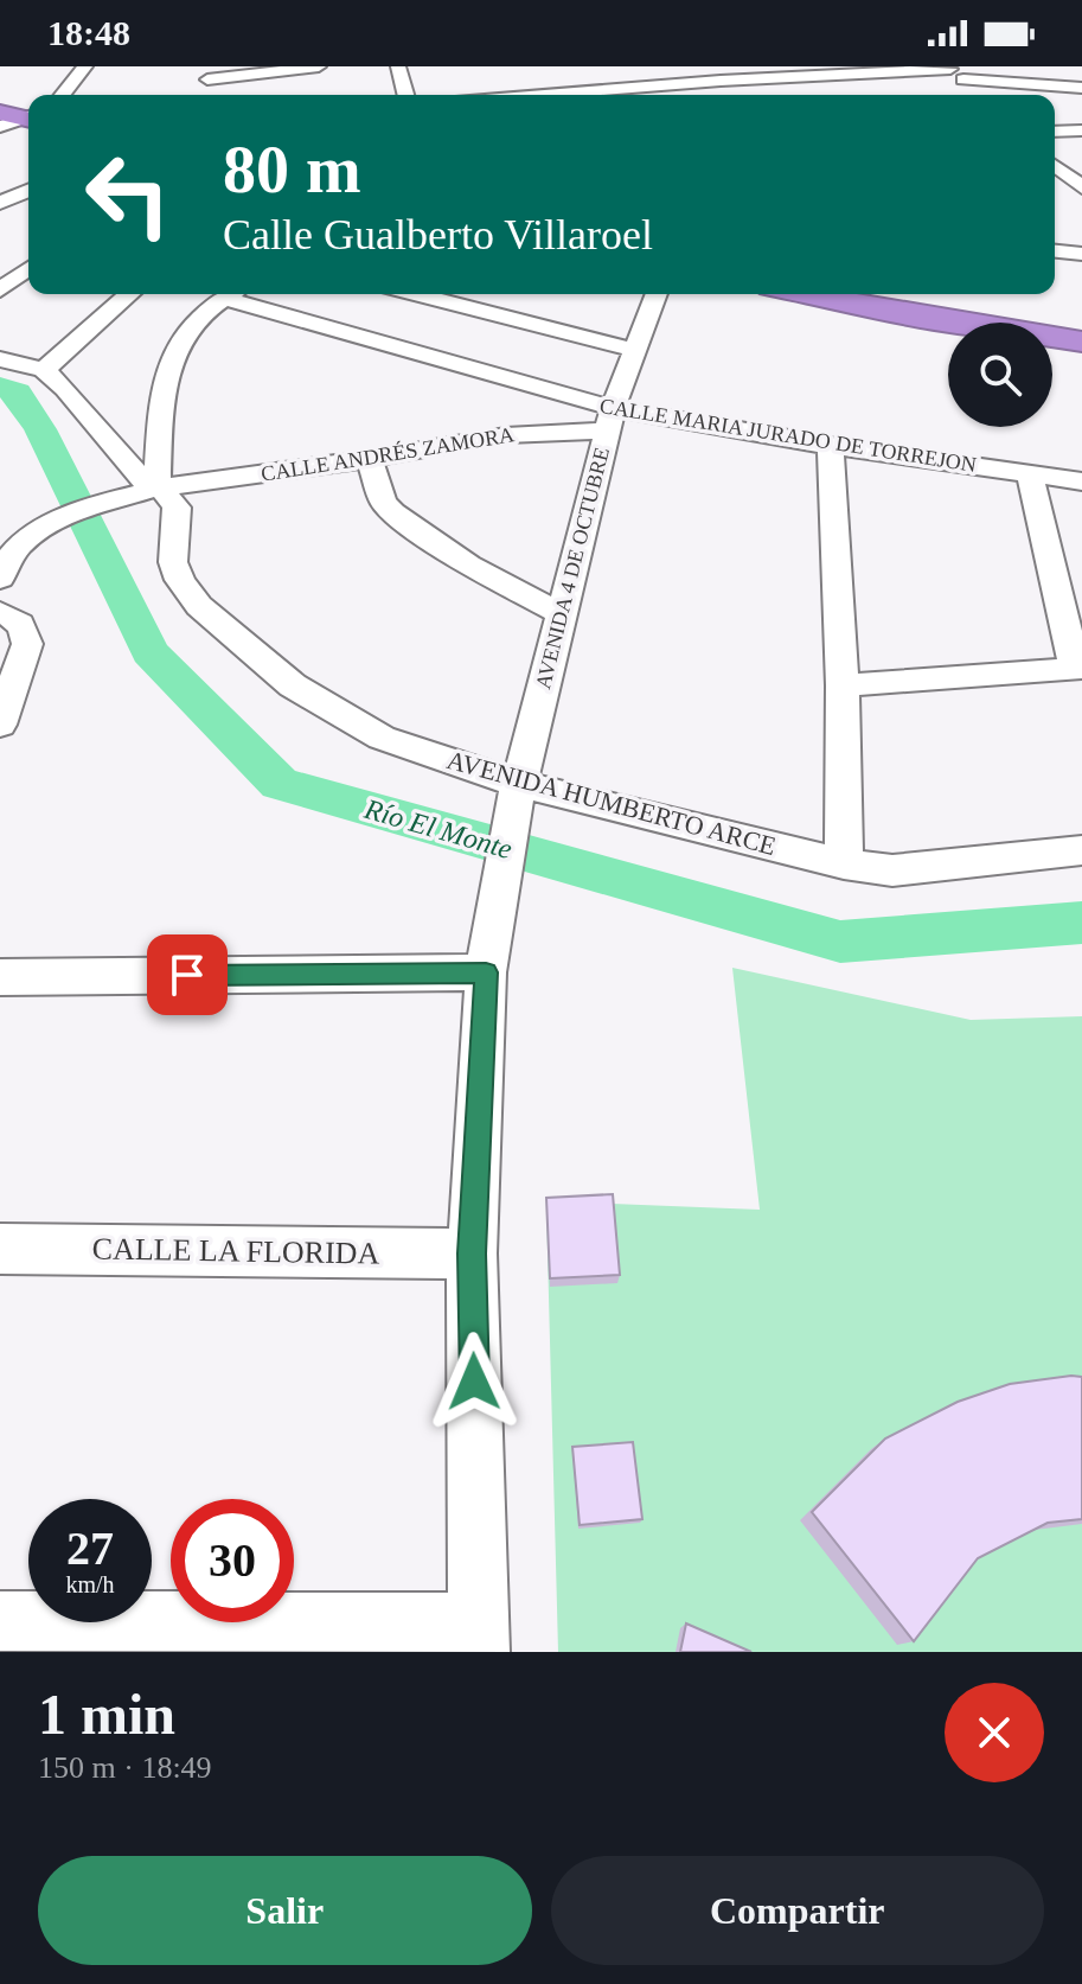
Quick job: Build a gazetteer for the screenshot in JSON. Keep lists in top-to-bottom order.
{
  "streets": {
    "street": [
      "CALLE MARIA JURADO DE TORREJON",
      "CALLE ANDRÉS ZAMORA",
      "AVENIDA 4 DE OCTUBRE",
      "AVENIDA HUMBERTO ARCE",
      "CALLE LA FLORIDA"
    ]
  },
  "crossings": [
    ["CALLE MARIA JURADO DE TORREJON", "CALLE ANDRÉS ZAMORA"],
    ["CALLE MARIA JURADO DE TORREJON", "AVENIDA 4 DE OCTUBRE"],
    ["CALLE ANDRÉS ZAMORA", "AVENIDA 4 DE OCTUBRE"],
    ["CALLE ANDRÉS ZAMORA", "AVENIDA HUMBERTO ARCE"],
    ["AVENIDA 4 DE OCTUBRE", "AVENIDA HUMBERTO ARCE"],
    ["AVENIDA 4 DE OCTUBRE", "CALLE LA FLORIDA"]
  ],
  "water": ["Río El Monte"],
  "page": {
    "status": "18:48",
    "turn": ["80 m", "Calle Gualberto Villaroel"],
    "speed": "27 km/h",
    "limit": "30",
    "heading": ["1 min", "150 m · 18:49"],
    "buttons": ["Salir", "Compartir"]
  }
}
